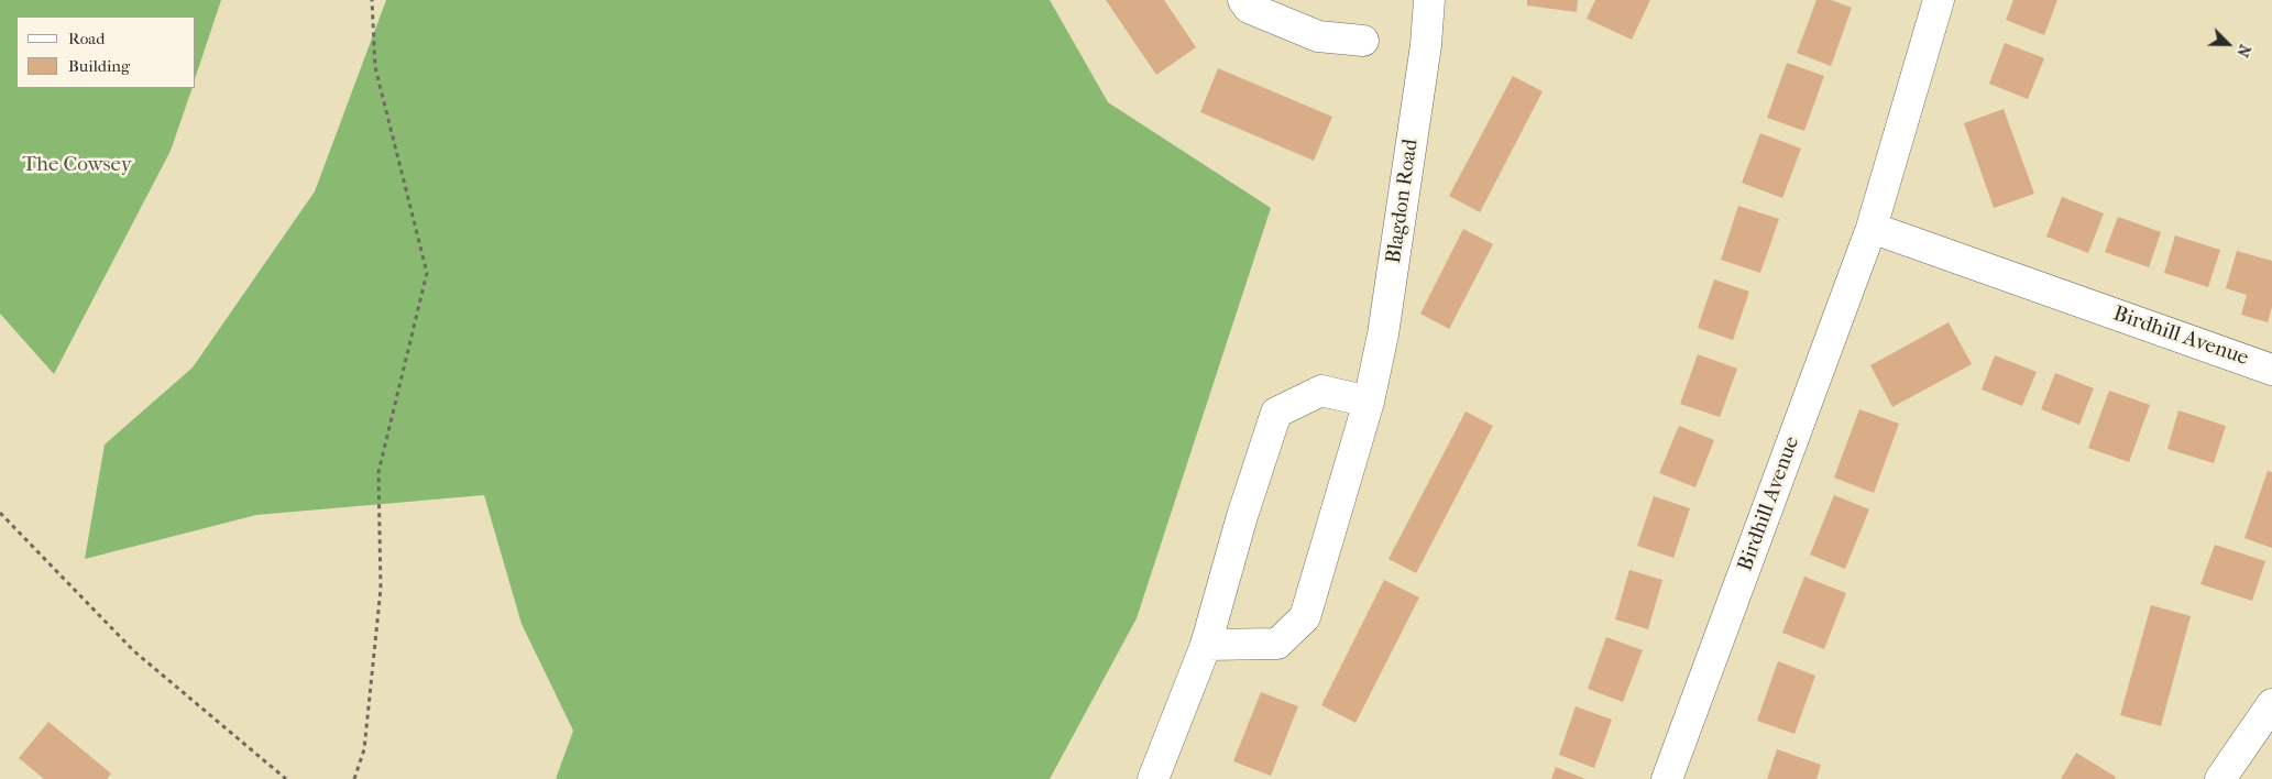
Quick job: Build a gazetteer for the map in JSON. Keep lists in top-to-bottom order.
{
  "streets": {
    "street": ["Blagdon Road", "Birdhill Avenue"]
  },
  "parks": ["The Cowsey"],
  "legend": ["Road", "Building"],
  "north": "bottom right"
}
